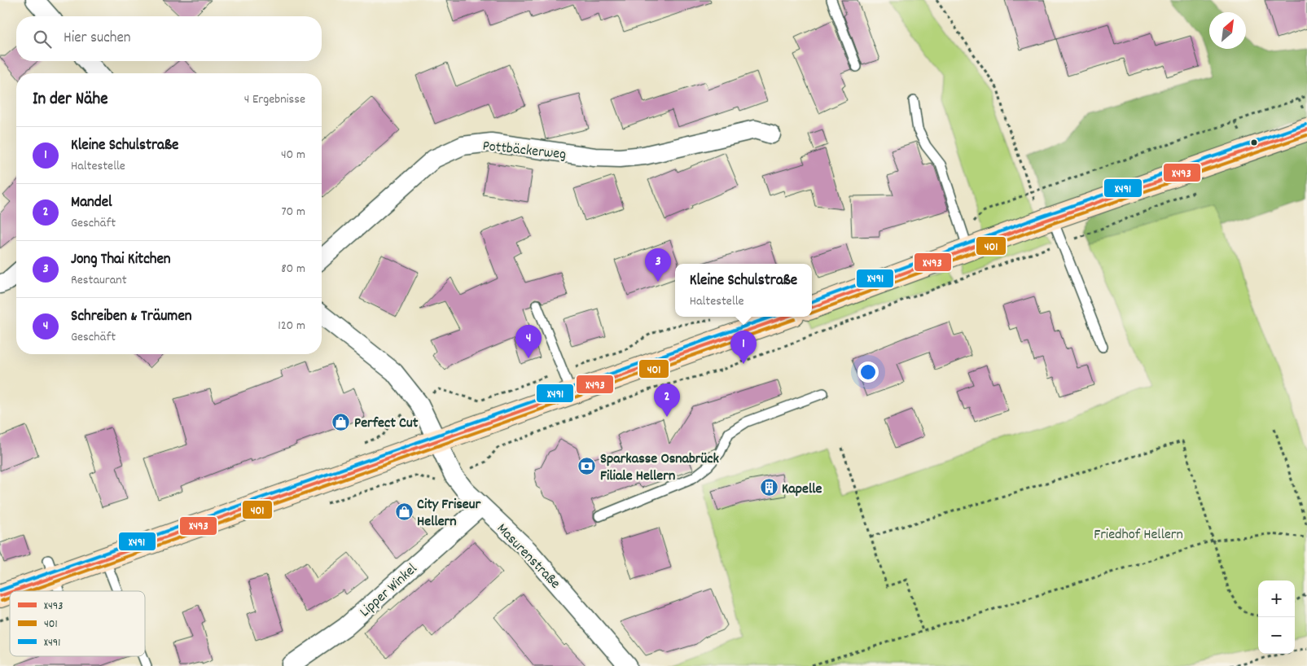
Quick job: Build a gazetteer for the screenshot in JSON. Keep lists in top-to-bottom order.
{
  "streets": {
    "street": ["Pottbäckerweg", "Masurenstraße", "Lipper Winkel"]
  },
  "crossings": [
    ["Masurenstraße", "Lipper Winkel"]
  ],
  "parks": ["Friedhof Hellern"],
  "places": {
    "shop": ["Perfect Cut", "City Friseur Hellern"],
    "bank": ["Sparkasse Osnabrück Filiale Hellern"],
    "building": ["Kapelle"]
  },
  "lines": ["transit line X491", "transit line X493", "transit line 401"],
  "legend": ["X493", "401", "X491"],
  "north": "top right",
  "page": {
    "search": "Hier suchen",
    "heading": ["In der Nähe", "4 Ergebnisse"],
    "list": [
      {
        "mark": "1",
        "name": "Kleine Schulstraße",
        "note": "Haltestelle",
        "value": "40 m"
      },
      {
        "mark": "2",
        "name": "Mandel",
        "note": "Geschäft",
        "value": "70 m"
      },
      {
        "mark": "3",
        "name": "Jong Thai Kitchen",
        "note": "Restaurant",
        "value": "80 m"
      },
      {
        "mark": "4",
        "name": "Schreiben & Träumen",
        "note": "Geschäft",
        "value": "120 m"
      }
    ],
    "pins": [
      "3",
      "4",
      "1",
      "2"
    ],
    "popup": ["Kleine Schulstraße", "Haltestelle"],
    "map_buttons": ["+", "−"]
  }
}
